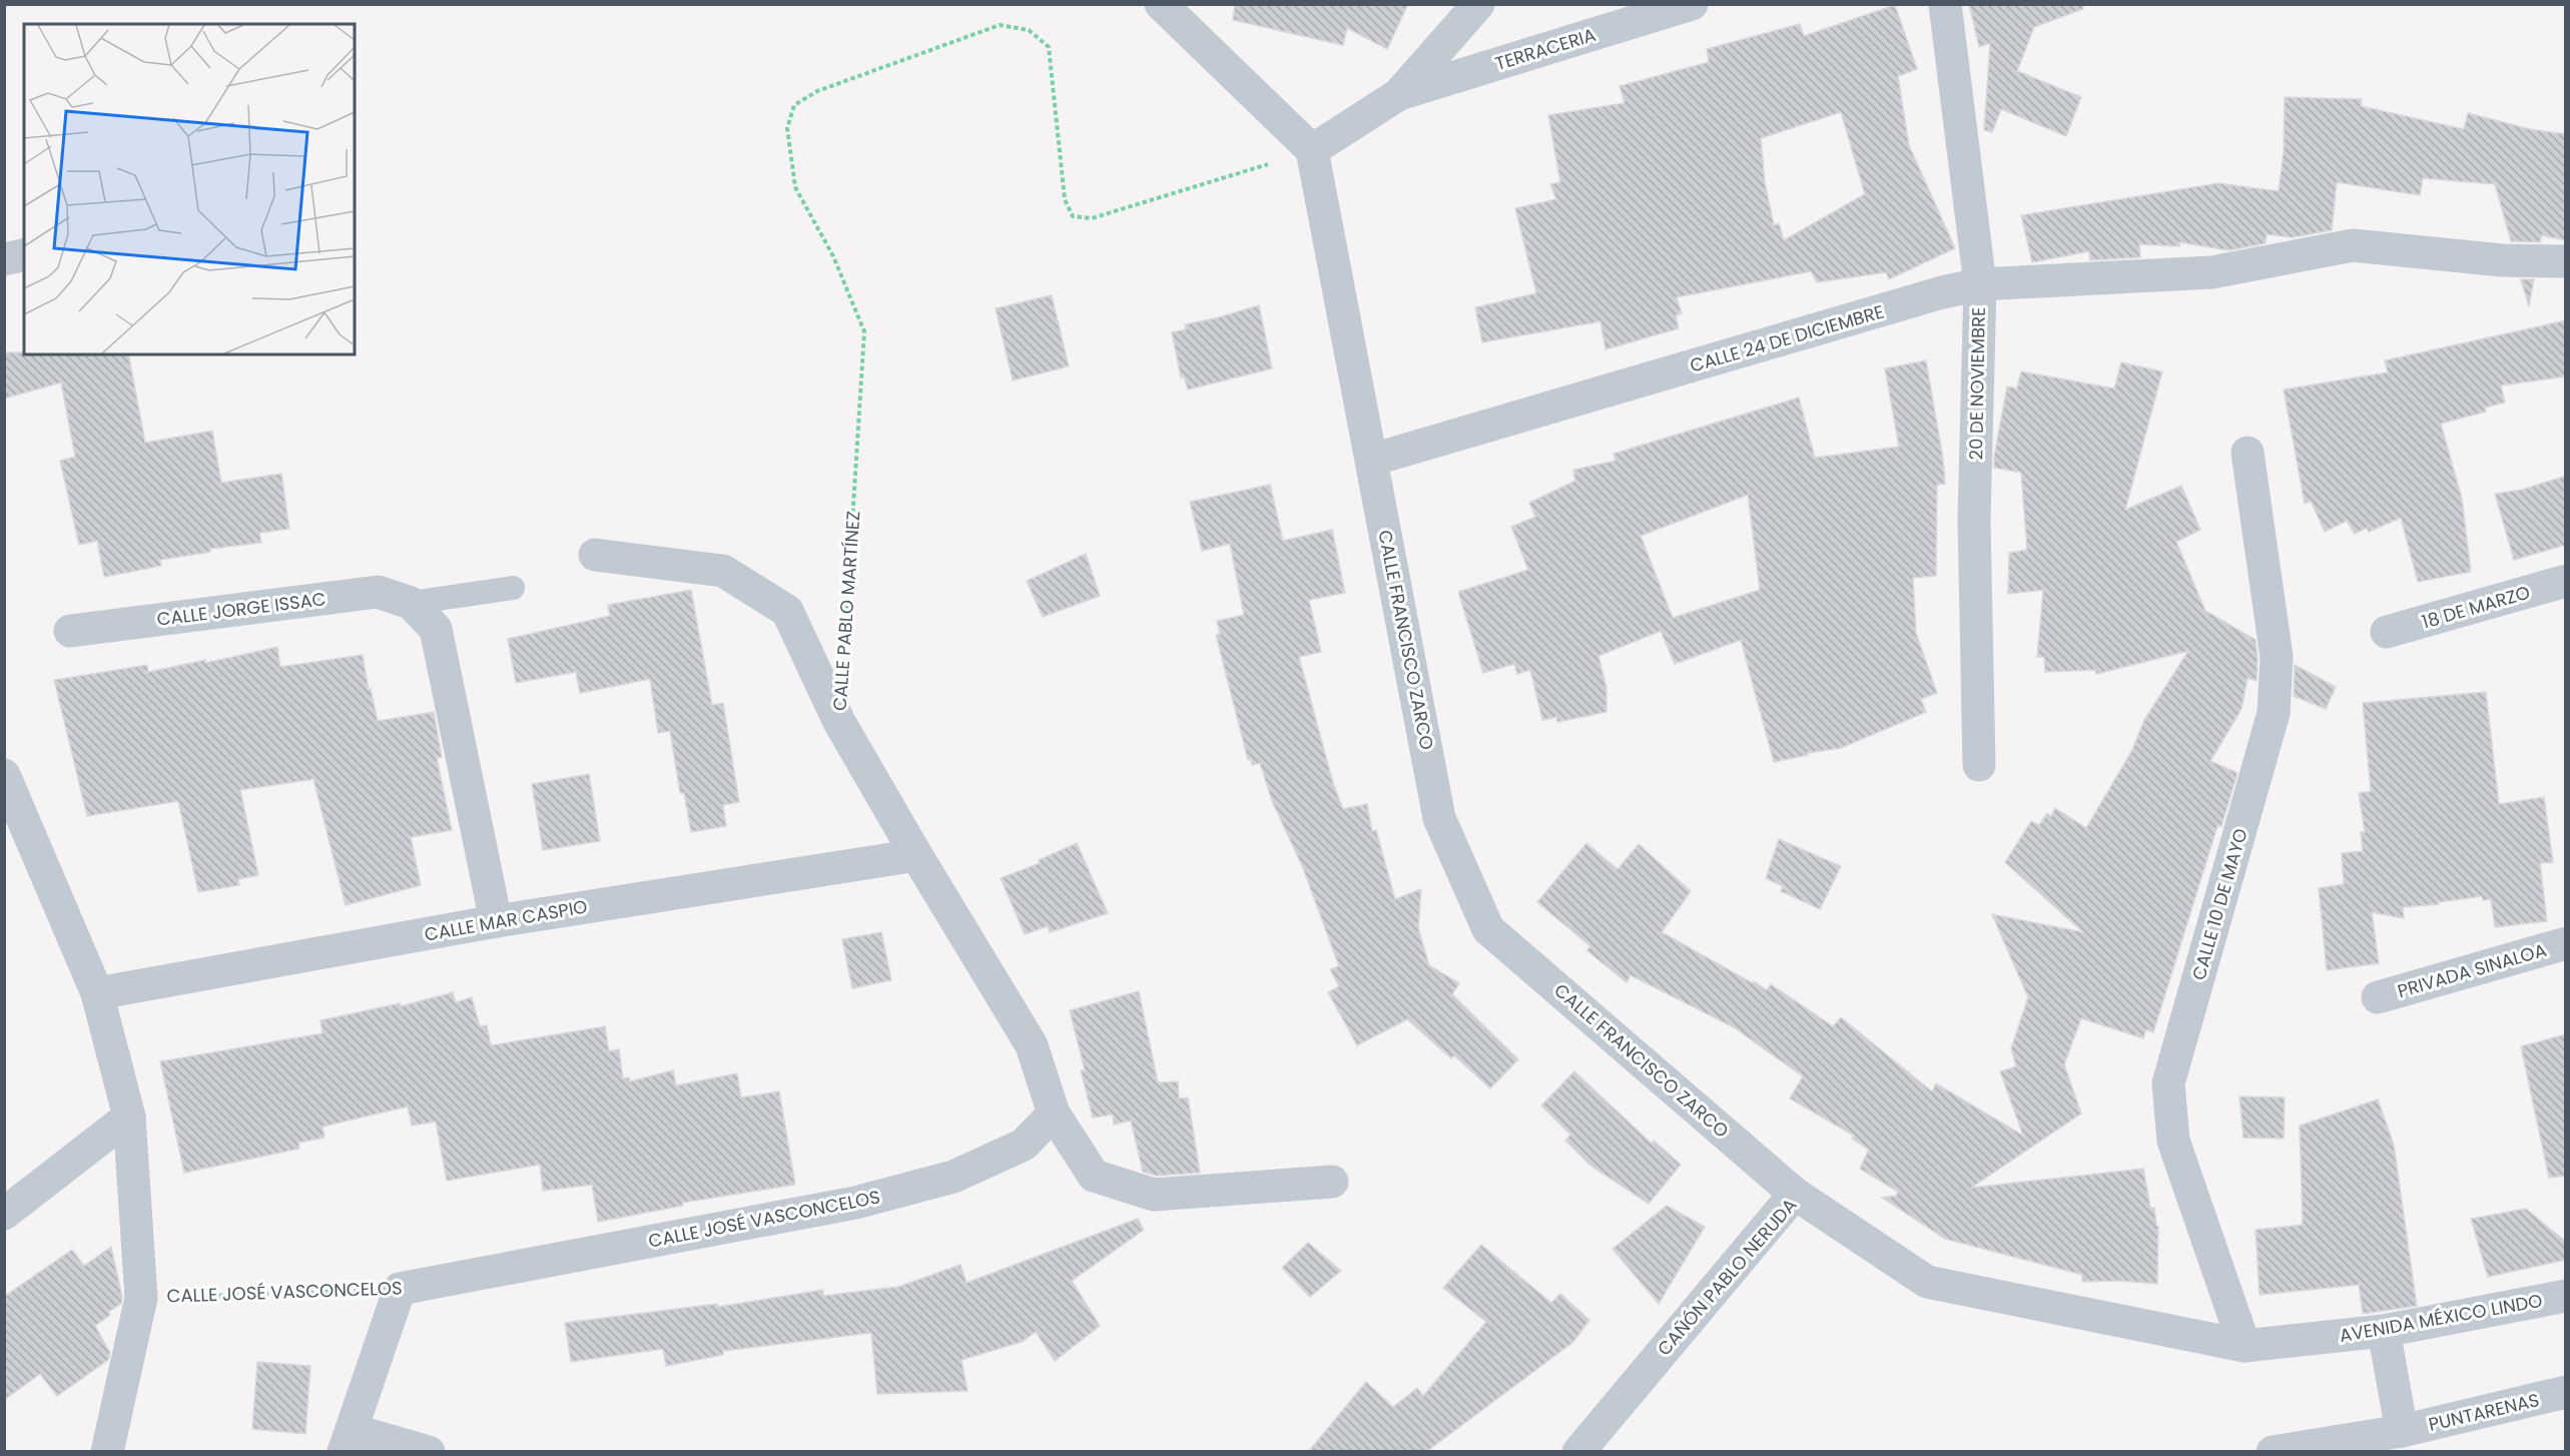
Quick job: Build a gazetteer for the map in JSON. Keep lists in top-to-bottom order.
{
  "streets": {
    "street": [
      "TERRACERIA",
      "CALLE 24 DE DICIEMBRE",
      "20 DE NOVIEMBRE",
      "18 DE MARZO",
      "CALLE JORGE ISSAC",
      "CALLE PABLO MARTÍNEZ",
      "CALLE FRANCISCO ZARCO",
      "CALLE 10 DE MAYO",
      "CALLE MAR CASPIO",
      "PRIVADA SINALOA",
      "CALLE JOSÉ VASCONCELOS",
      "CAÑÓN PABLO NERUDA",
      "AVENIDA MÉXICO LINDO",
      "PUNTARENAS"
    ]
  },
  "crossings": [
    ["CALLE 24 DE DICIEMBRE", "20 DE NOVIEMBRE"],
    ["CALLE 24 DE DICIEMBRE", "CALLE FRANCISCO ZARCO"],
    ["CALLE JORGE ISSAC", "CALLE MAR CASPIO"],
    ["CALLE PABLO MARTÍNEZ", "CALLE FRANCISCO ZARCO"],
    ["CALLE PABLO MARTÍNEZ", "CALLE MAR CASPIO"],
    ["CALLE PABLO MARTÍNEZ", "CALLE JOSÉ VASCONCELOS"],
    ["CALLE FRANCISCO ZARCO", "CAÑÓN PABLO NERUDA"],
    ["CALLE 10 DE MAYO", "CAÑÓN PABLO NERUDA"],
    ["CALLE 10 DE MAYO", "AVENIDA MÉXICO LINDO"],
    ["CAÑÓN PABLO NERUDA", "AVENIDA MÉXICO LINDO"]
  ]
}
